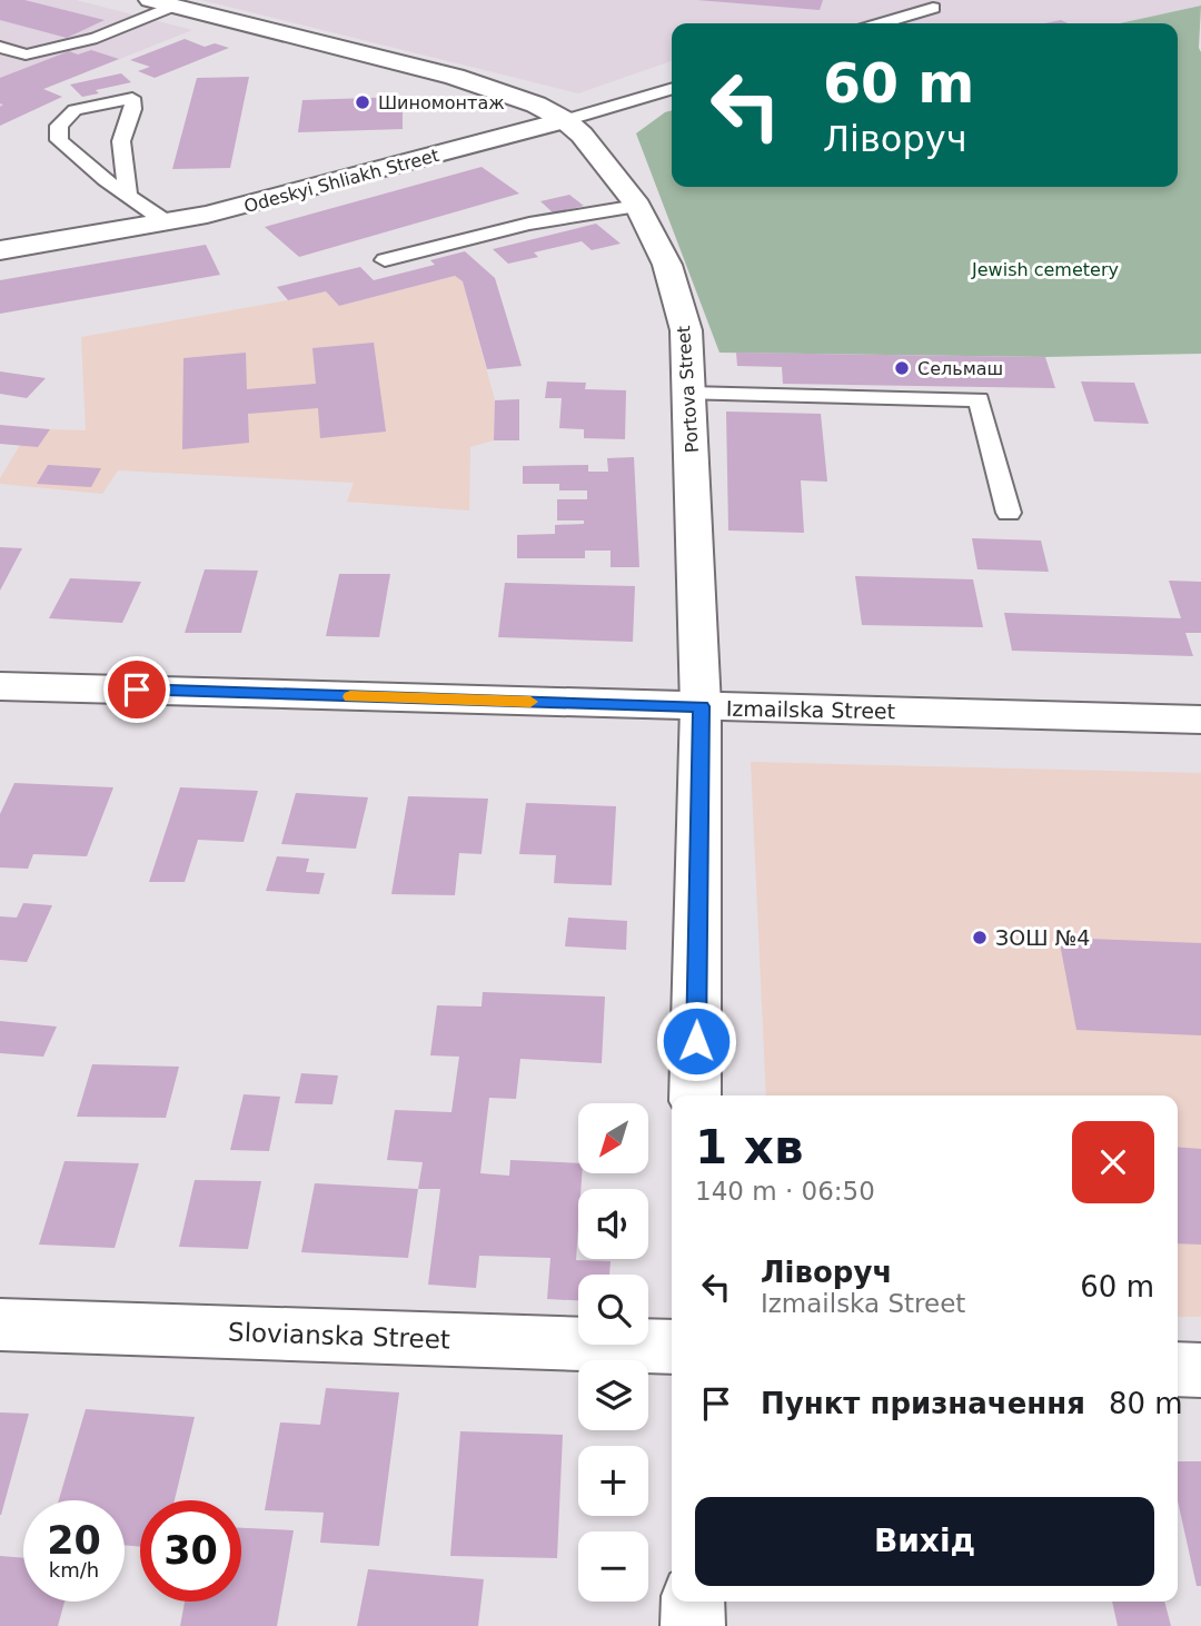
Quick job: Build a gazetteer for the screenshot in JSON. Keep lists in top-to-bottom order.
{
  "streets": {
    "main road": [
      "Odeskyi Shliakh Street",
      "Portova Street",
      "Izmailska Street",
      "Slovianska Street"
    ]
  },
  "crossings": [
    ["Odeskyi Shliakh Street", "Portova Street"],
    ["Portova Street", "Izmailska Street"]
  ],
  "parks": ["Jewish cemetery"],
  "places": ["Шиномонтаж", "Сельмаш", "ЗОШ №4"],
  "north": "bottom left",
  "page": {
    "turn": ["60 m", "Ліворуч"],
    "heading": ["1 хв", "140 m · 06:50"],
    "map_buttons": ["+", "−"],
    "list": [
      {
        "name": "Ліворуч",
        "note": "Izmailska Street",
        "value": "60 m"
      },
      {
        "name": "Пункт призначення",
        "value": "80 m"
      }
    ],
    "buttons": "Вихід",
    "speed": "20 km/h",
    "limit": "30"
  }
}
